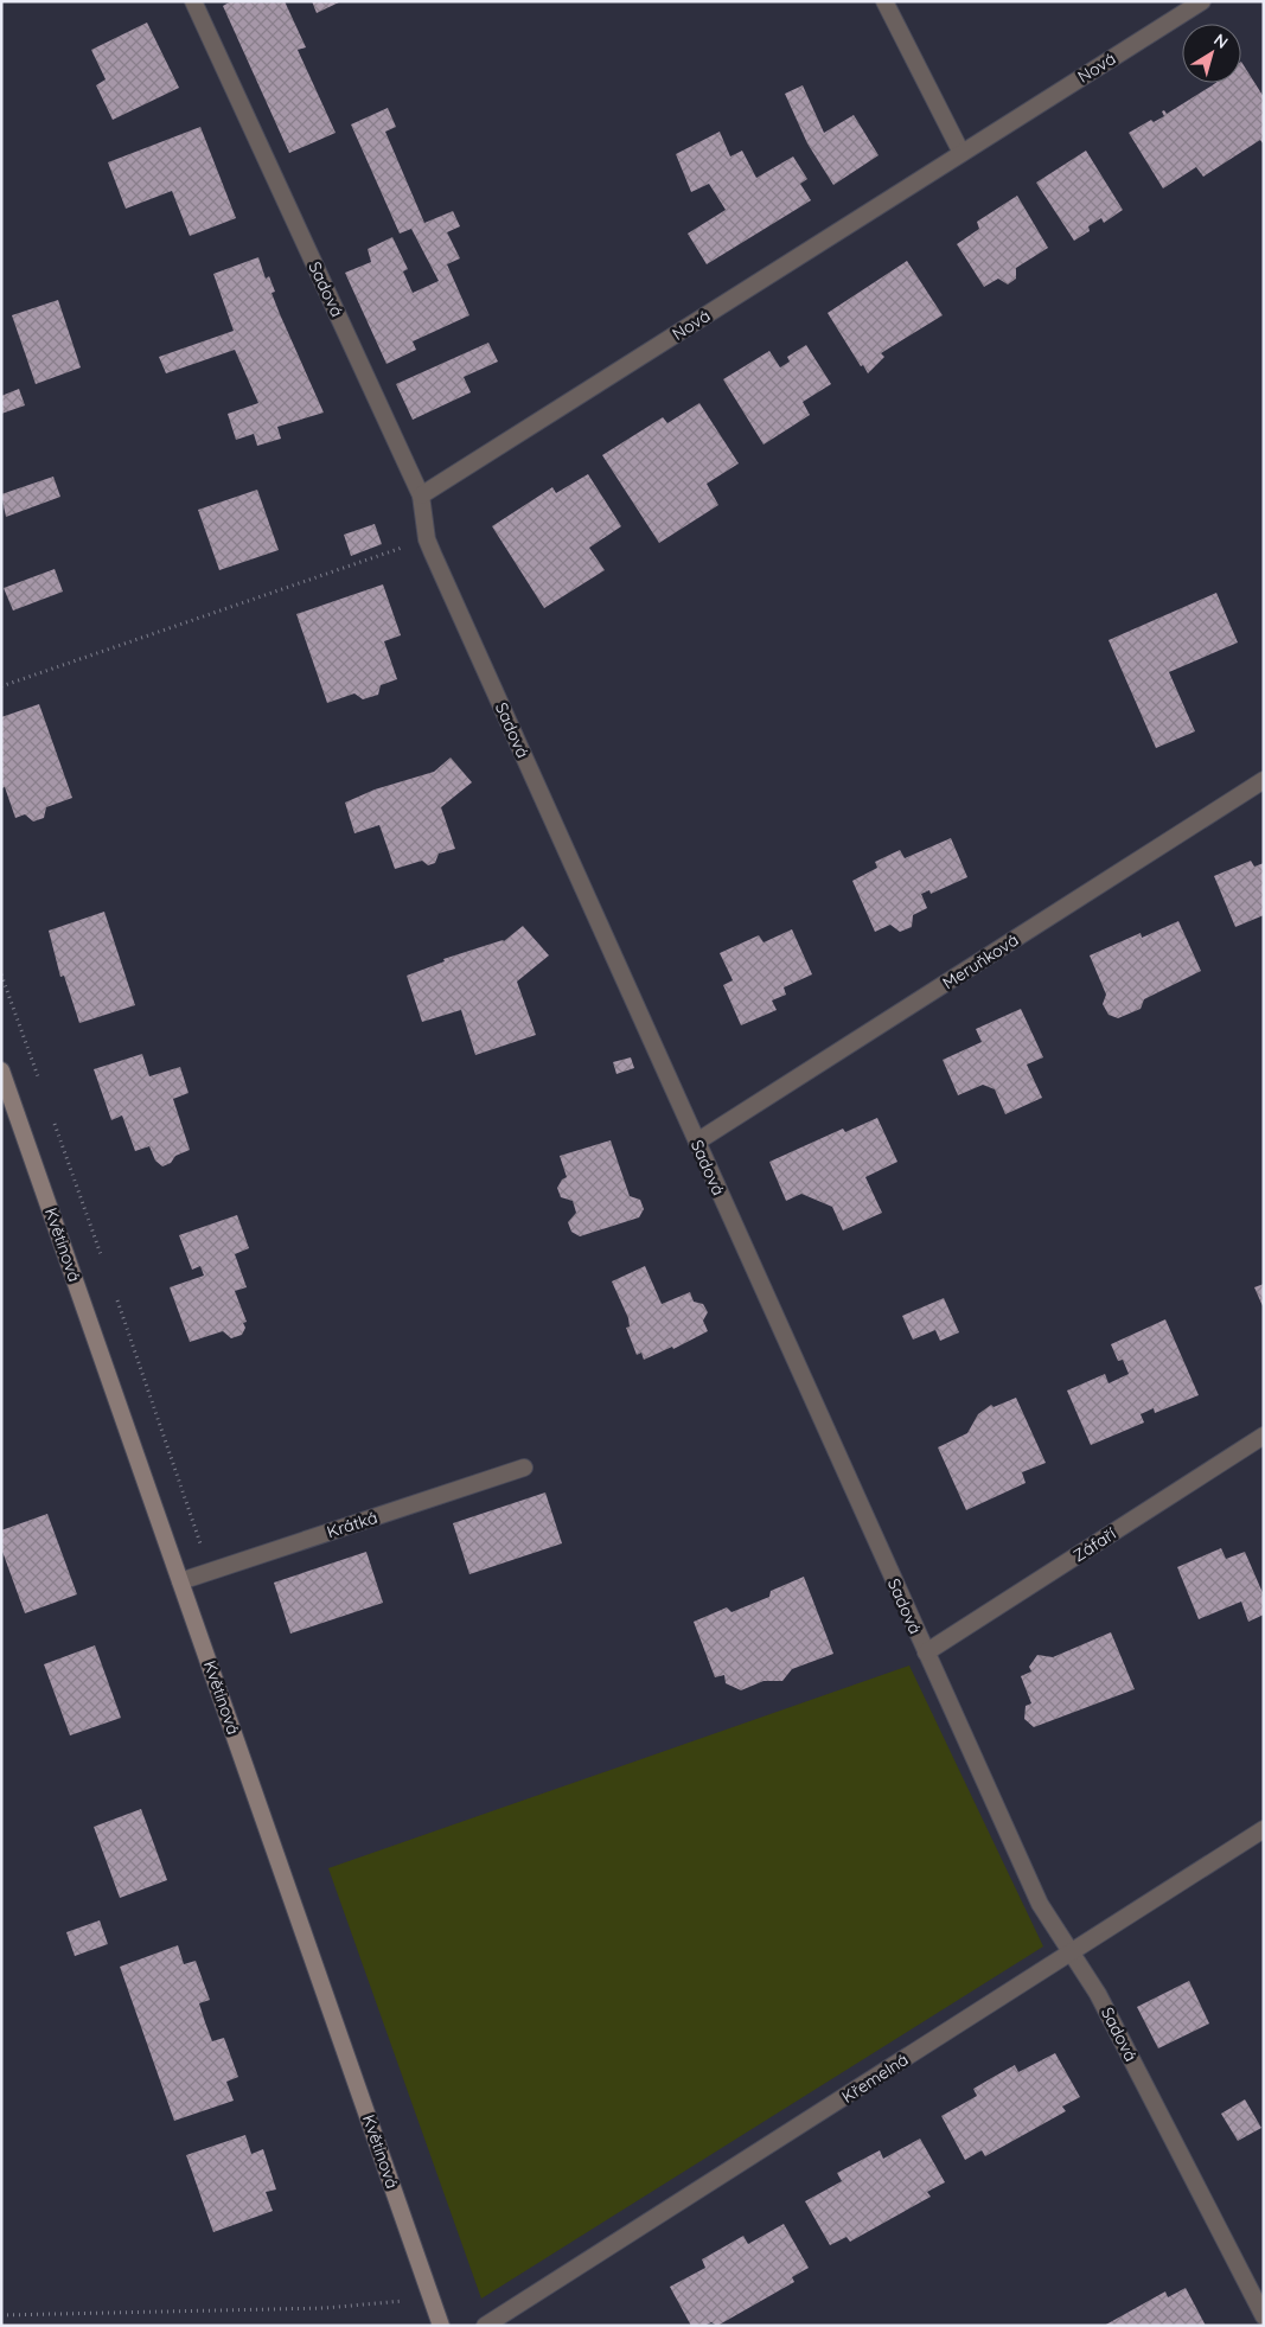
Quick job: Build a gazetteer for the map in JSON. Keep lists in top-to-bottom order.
{
  "streets": {
    "main road": ["Květinová"],
    "street": [
      "Nová",
      "Sadová",
      "Meruňková",
      "Krátká",
      "Záfaří",
      "Křemelná"
    ]
  },
  "crossings": [
    ["Nová", "Sadová"],
    ["Sadová", "Meruňková"],
    ["Sadová", "Záfaří"],
    ["Sadová", "Křemelná"],
    ["Květinová", "Krátká"]
  ],
  "north": "top right"
}
